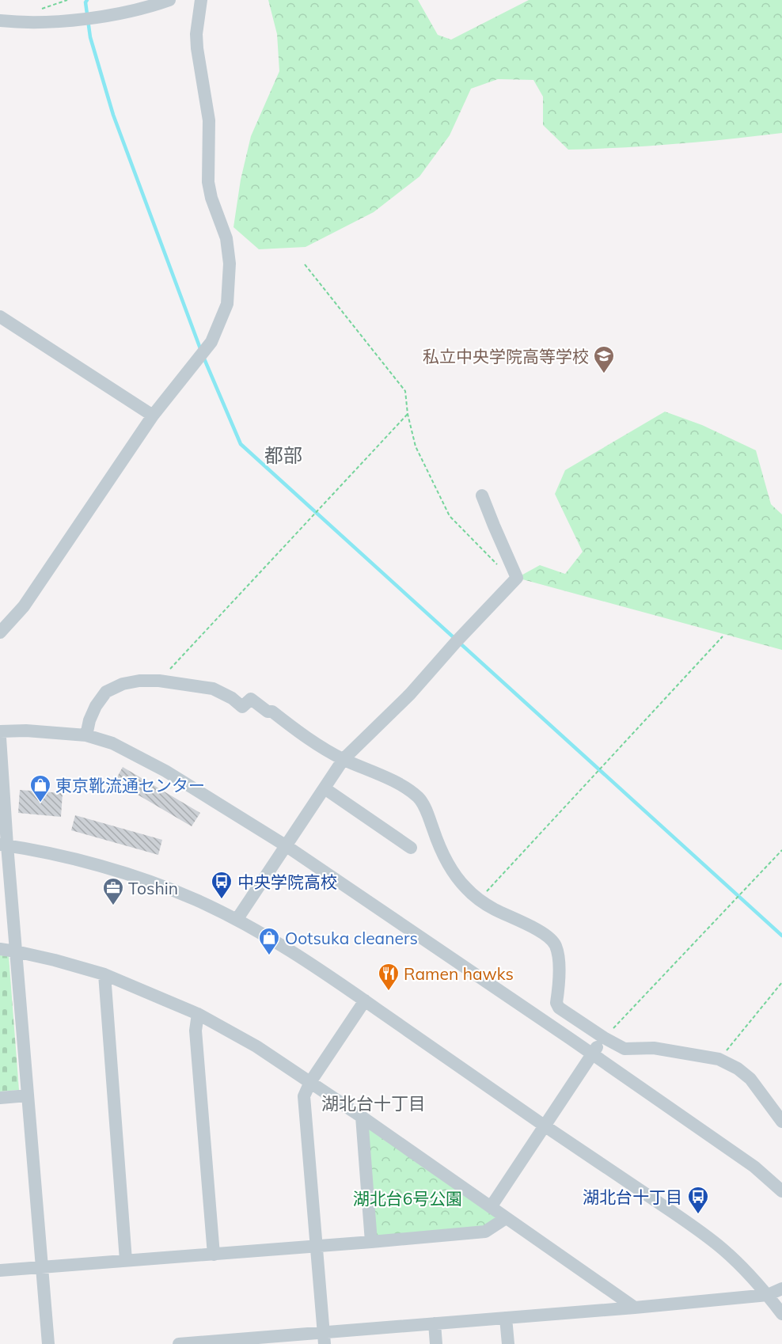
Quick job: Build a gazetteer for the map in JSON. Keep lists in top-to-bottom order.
{
  "districts": ["都部", "湖北台十丁目"],
  "parks": ["湖北台6号公園"],
  "places": {
    "school or university": ["私立中央学院高等学校"],
    "shop": ["東京靴流通センター", "Ootsuka cleaners"],
    "bus stop": ["中央学院高校", "湖北台十丁目"],
    "office": ["Toshin"],
    "restaurant": ["Ramen hawks"]
  }
}
